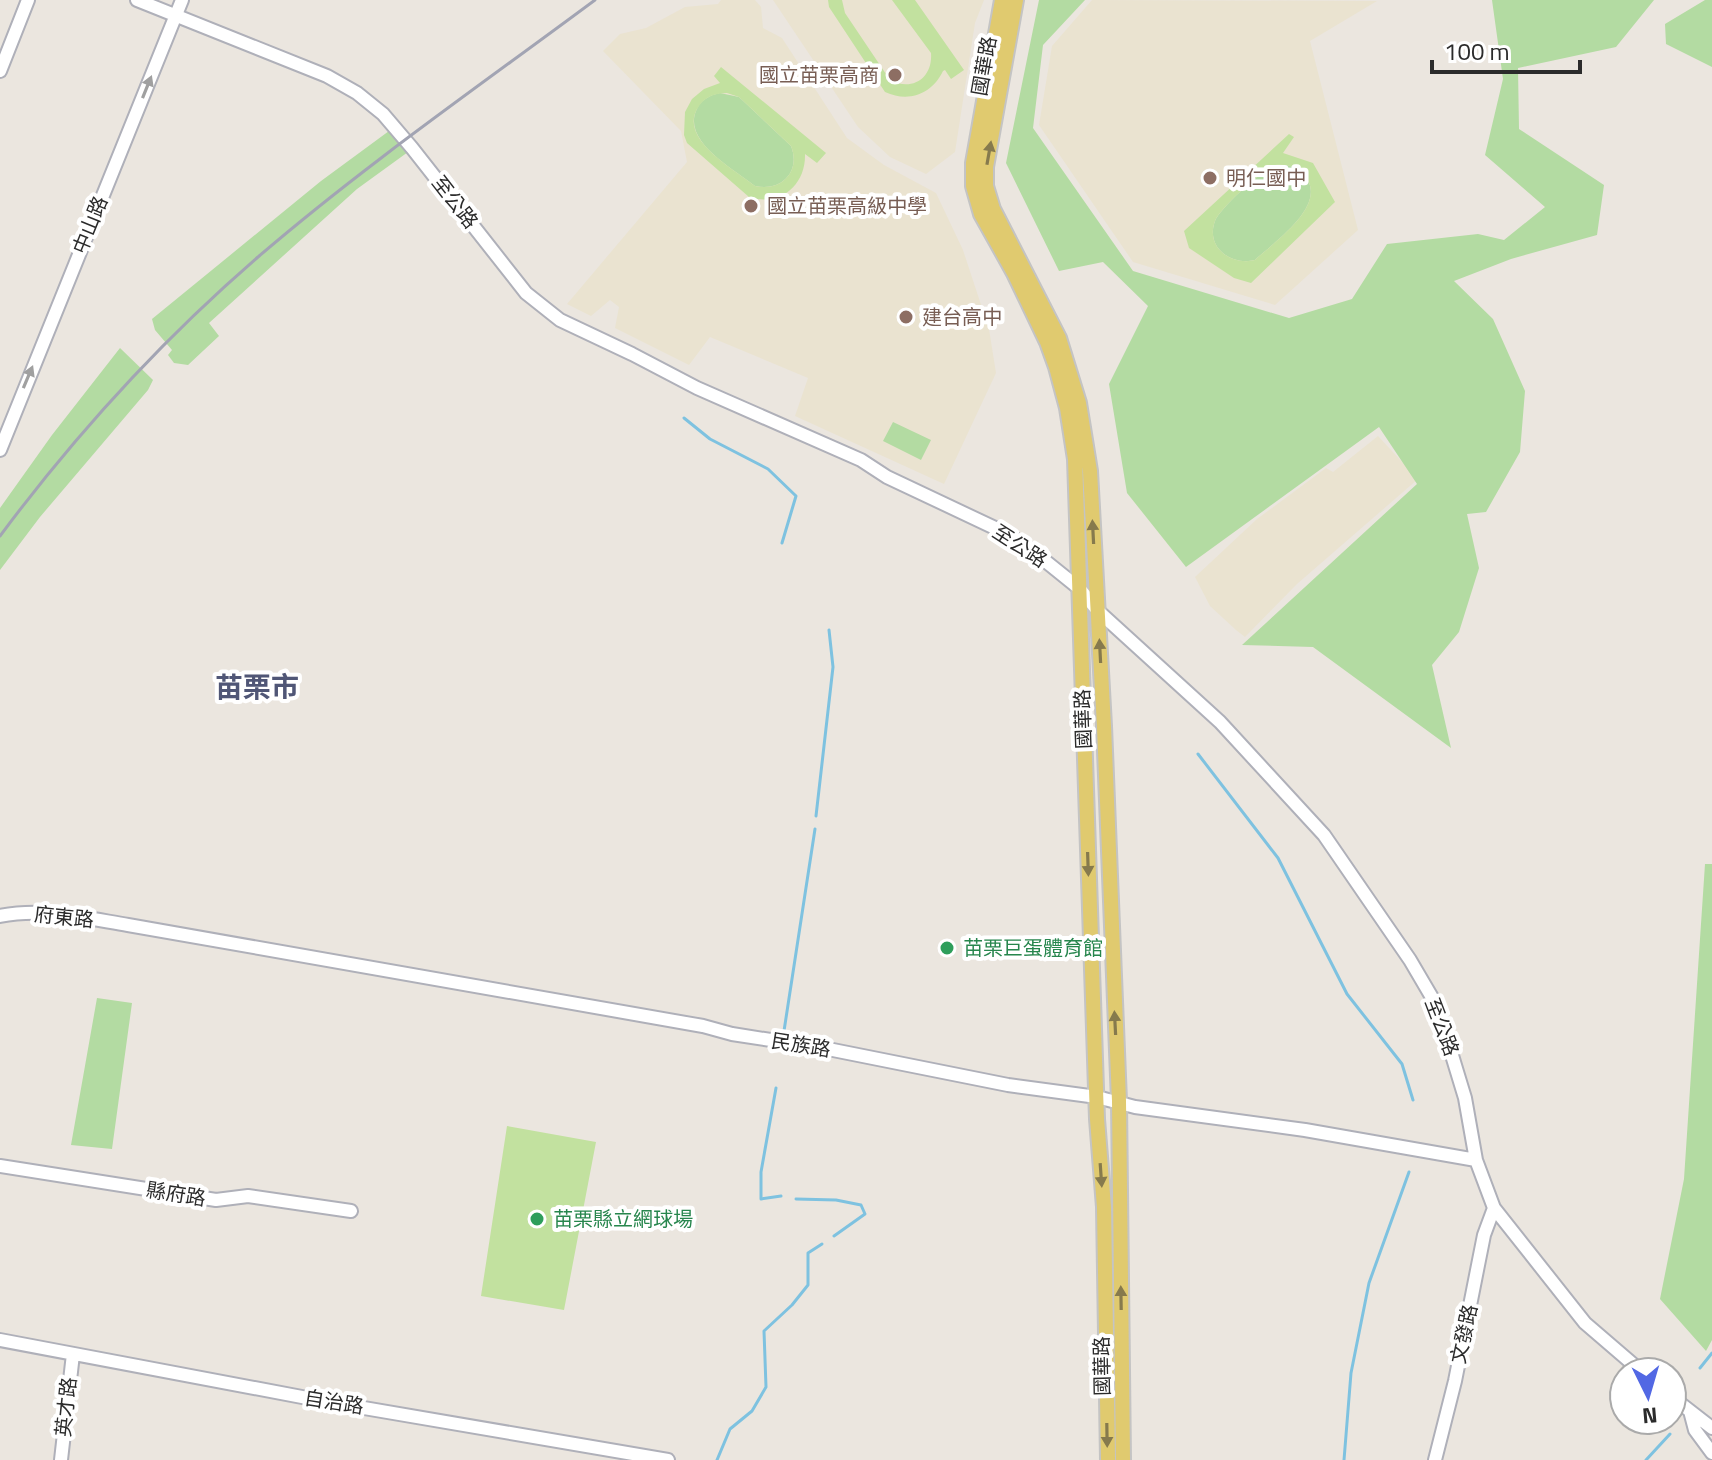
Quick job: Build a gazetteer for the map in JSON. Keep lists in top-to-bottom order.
{
  "streets": {
    "main road": ["國華路"],
    "street": [
      "至公路",
      "中山路",
      "府東路",
      "民族路",
      "縣府路",
      "文發路",
      "自治路",
      "英才路"
    ]
  },
  "crossings": [
    ["國華路", "至公路"],
    ["國華路", "民族路"],
    ["至公路", "中山路"],
    ["至公路", "民族路"],
    ["至公路", "文發路"],
    ["府東路", "民族路"],
    ["自治路", "英才路"]
  ],
  "one_way": ["中山路"],
  "districts": ["苗栗市"],
  "places": [
    "國立苗栗高商",
    "明仁國中",
    "國立苗栗高級中學",
    "建台高中",
    "苗栗巨蛋體育館",
    "苗栗縣立網球場"
  ],
  "scale_bar": "100 m",
  "north": "bottom"
}
